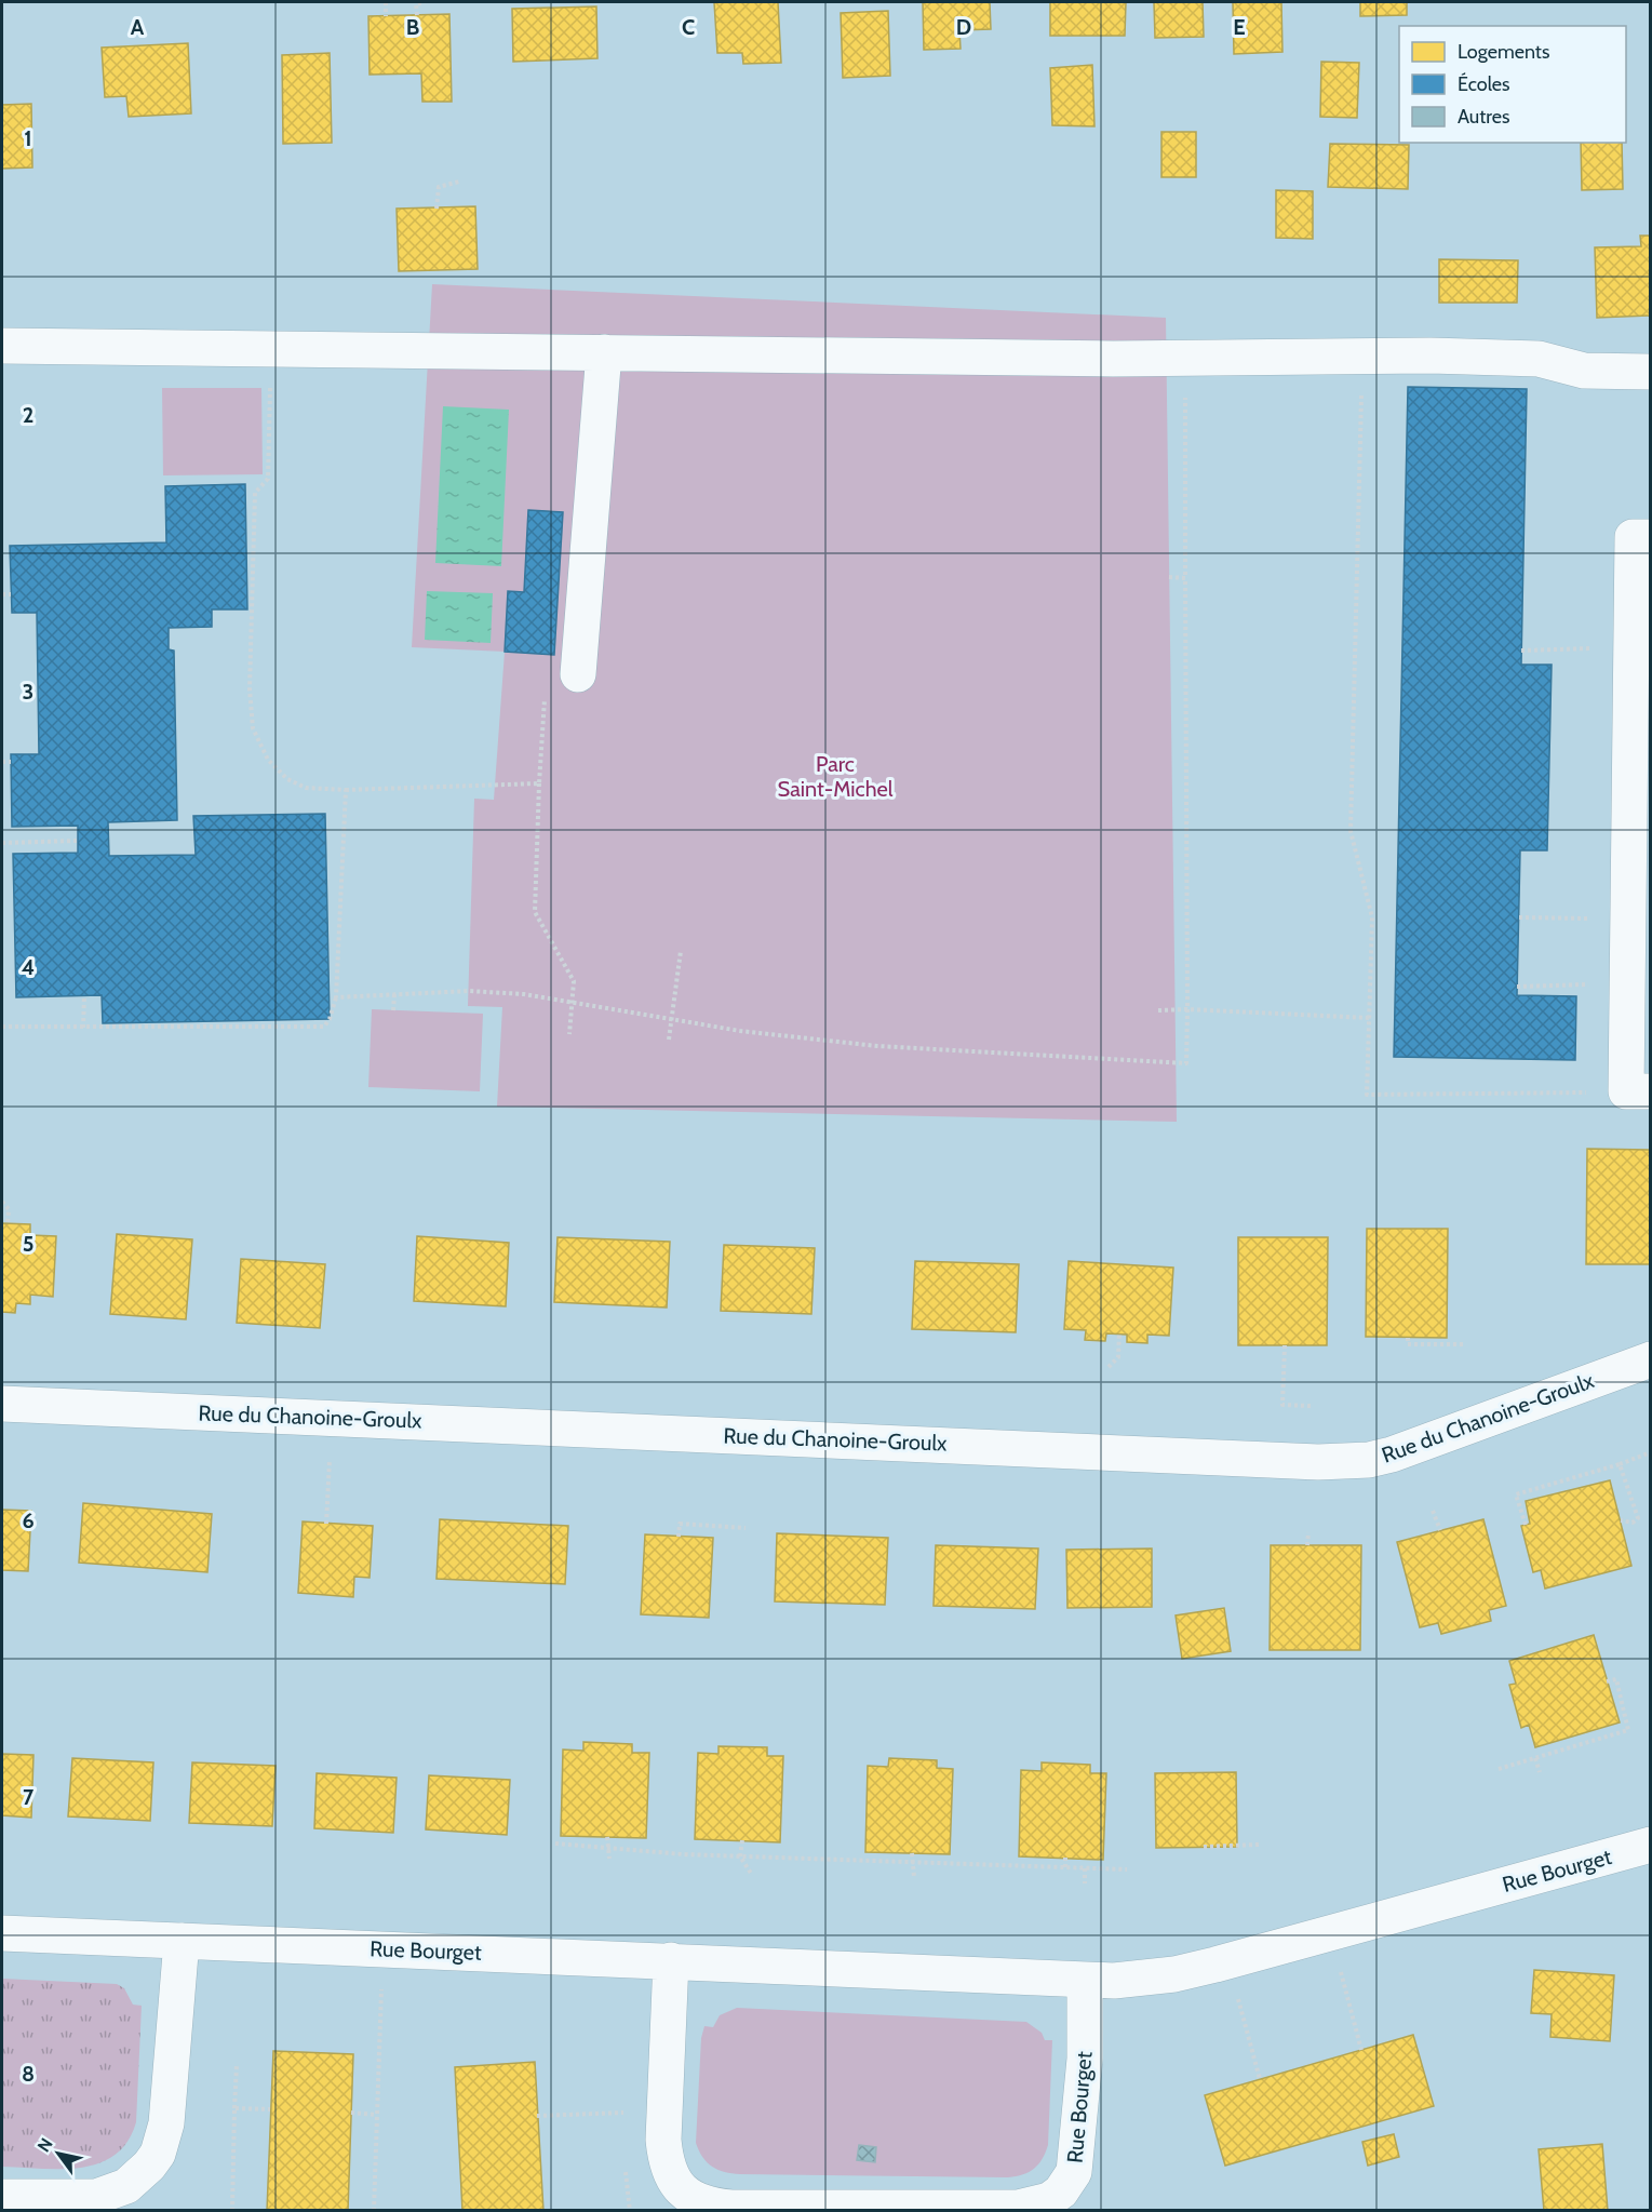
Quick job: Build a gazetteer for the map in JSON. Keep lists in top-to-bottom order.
{
  "streets": {
    "street": ["Rue du Chanoine-Groulx", "Rue Bourget"]
  },
  "parks": ["Parc Saint-Michel"],
  "legend": ["Logements", "Écoles", "Autres"],
  "north": "top left",
  "grid": {
    "columns": [
      "A",
      "B",
      "C",
      "D",
      "E"
    ],
    "rows": [
      "1",
      "2",
      "3",
      "4",
      "5",
      "6",
      "7",
      "8"
    ]
  }
}
